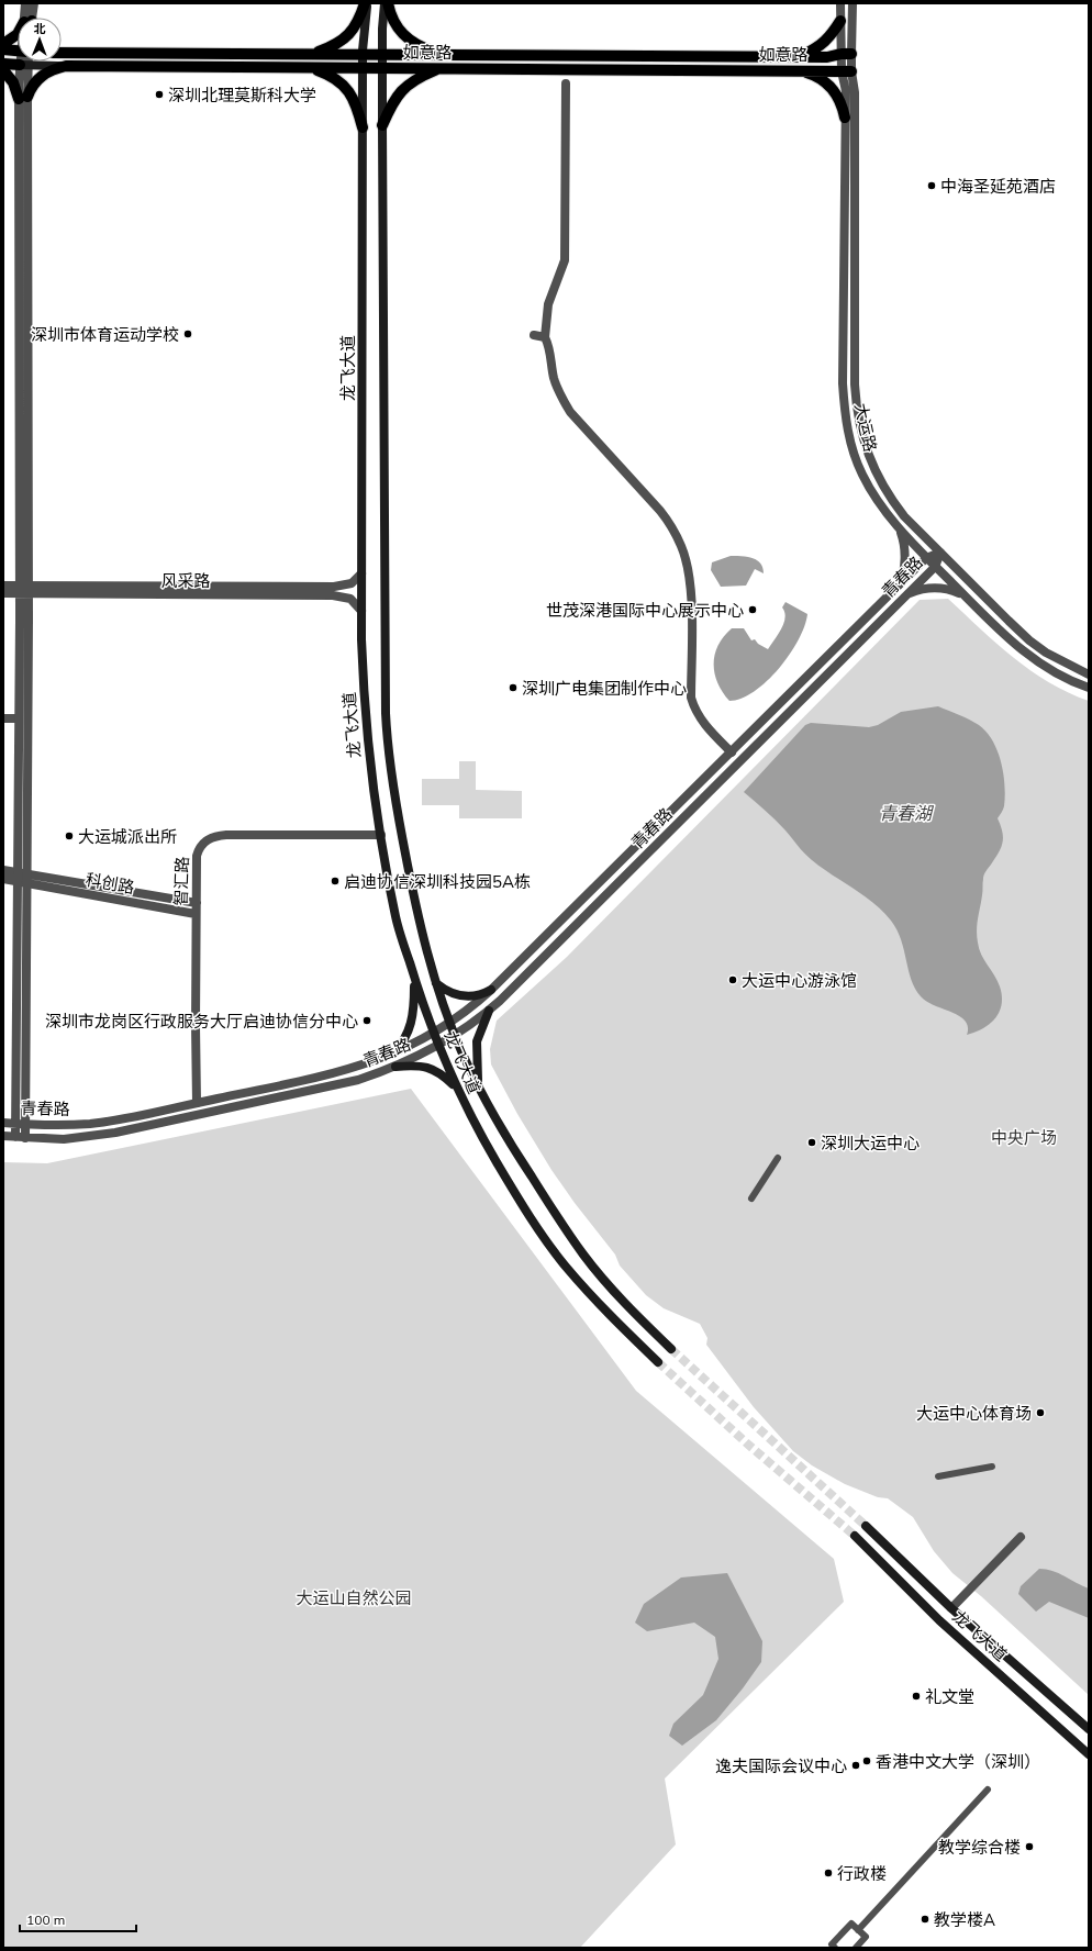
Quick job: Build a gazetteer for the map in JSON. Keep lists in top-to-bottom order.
{
  "streets": {
    "main road": ["如意路", "龙飞大道"],
    "street": [
      "大运路",
      "青春路",
      "风采路",
      "智汇路",
      "科创路"
    ]
  },
  "crossings": [
    ["如意路", "龙飞大道"],
    ["如意路", "大运路"],
    ["龙飞大道", "青春路"],
    ["龙飞大道", "风采路"],
    ["龙飞大道", "智汇路"],
    ["大运路", "青春路"],
    ["青春路", "智汇路"],
    ["智汇路", "科创路"]
  ],
  "water": ["青春湖"],
  "parks": ["中央广场", "大运山自然公园"],
  "places": [
    "深圳北理莫斯科大学",
    "中海圣延苑酒店",
    "深圳市体育运动学校",
    "世茂深港国际中心展示中心",
    "深圳广电集团制作中心",
    "大运城派出所",
    "启迪协信深圳科技园5A栋",
    "大运中心游泳馆",
    "深圳市龙岗区行政服务大厅启迪协信分中心",
    "深圳大运中心",
    "大运中心体育场",
    "礼文堂",
    "香港中文大学（深圳）",
    "逸夫国际会议中心",
    "教学综合楼",
    "行政楼",
    "教学楼A"
  ],
  "scale_bar": "100 m",
  "north": "top"
}
